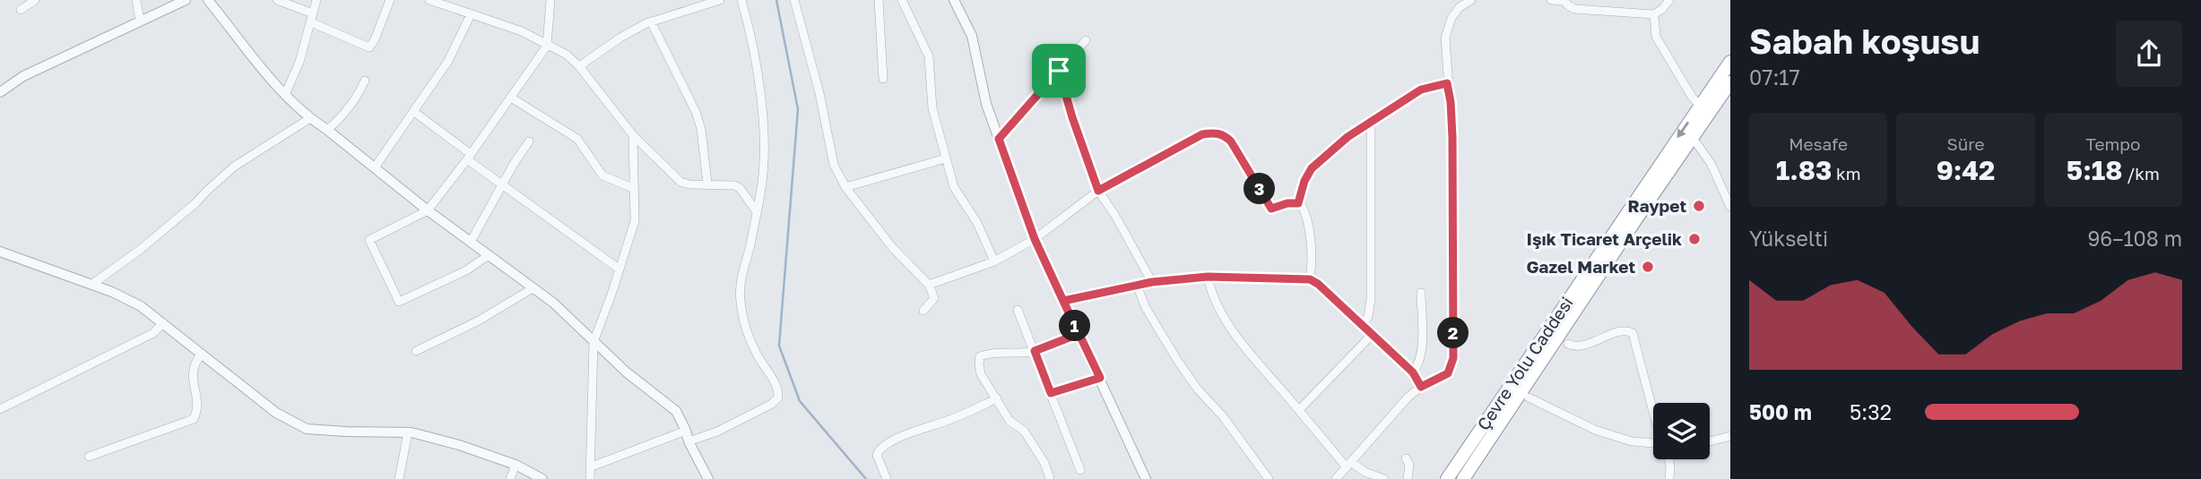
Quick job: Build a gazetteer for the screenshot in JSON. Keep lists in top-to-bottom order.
{
  "streets": {
    "highway": ["Çevre Yolu Caddesi"]
  },
  "places": ["Raypet", "Işık Ticaret Arçelik", "Gazel Market"],
  "page": {
    "heading": ["Sabah koşusu", "07:17"],
    "stats": [
      ["Mesafe", "1.83 km"],
      ["Süre", "9:42"],
      ["Tempo", "5:18 /km"]
    ],
    "pins": ["3", "1", "2"],
    "chart": ["Yükselti", "96–108 m"],
    "list": [
      {
        "name": "500 m",
        "note": "5:32"
      }
    ]
  }
}
